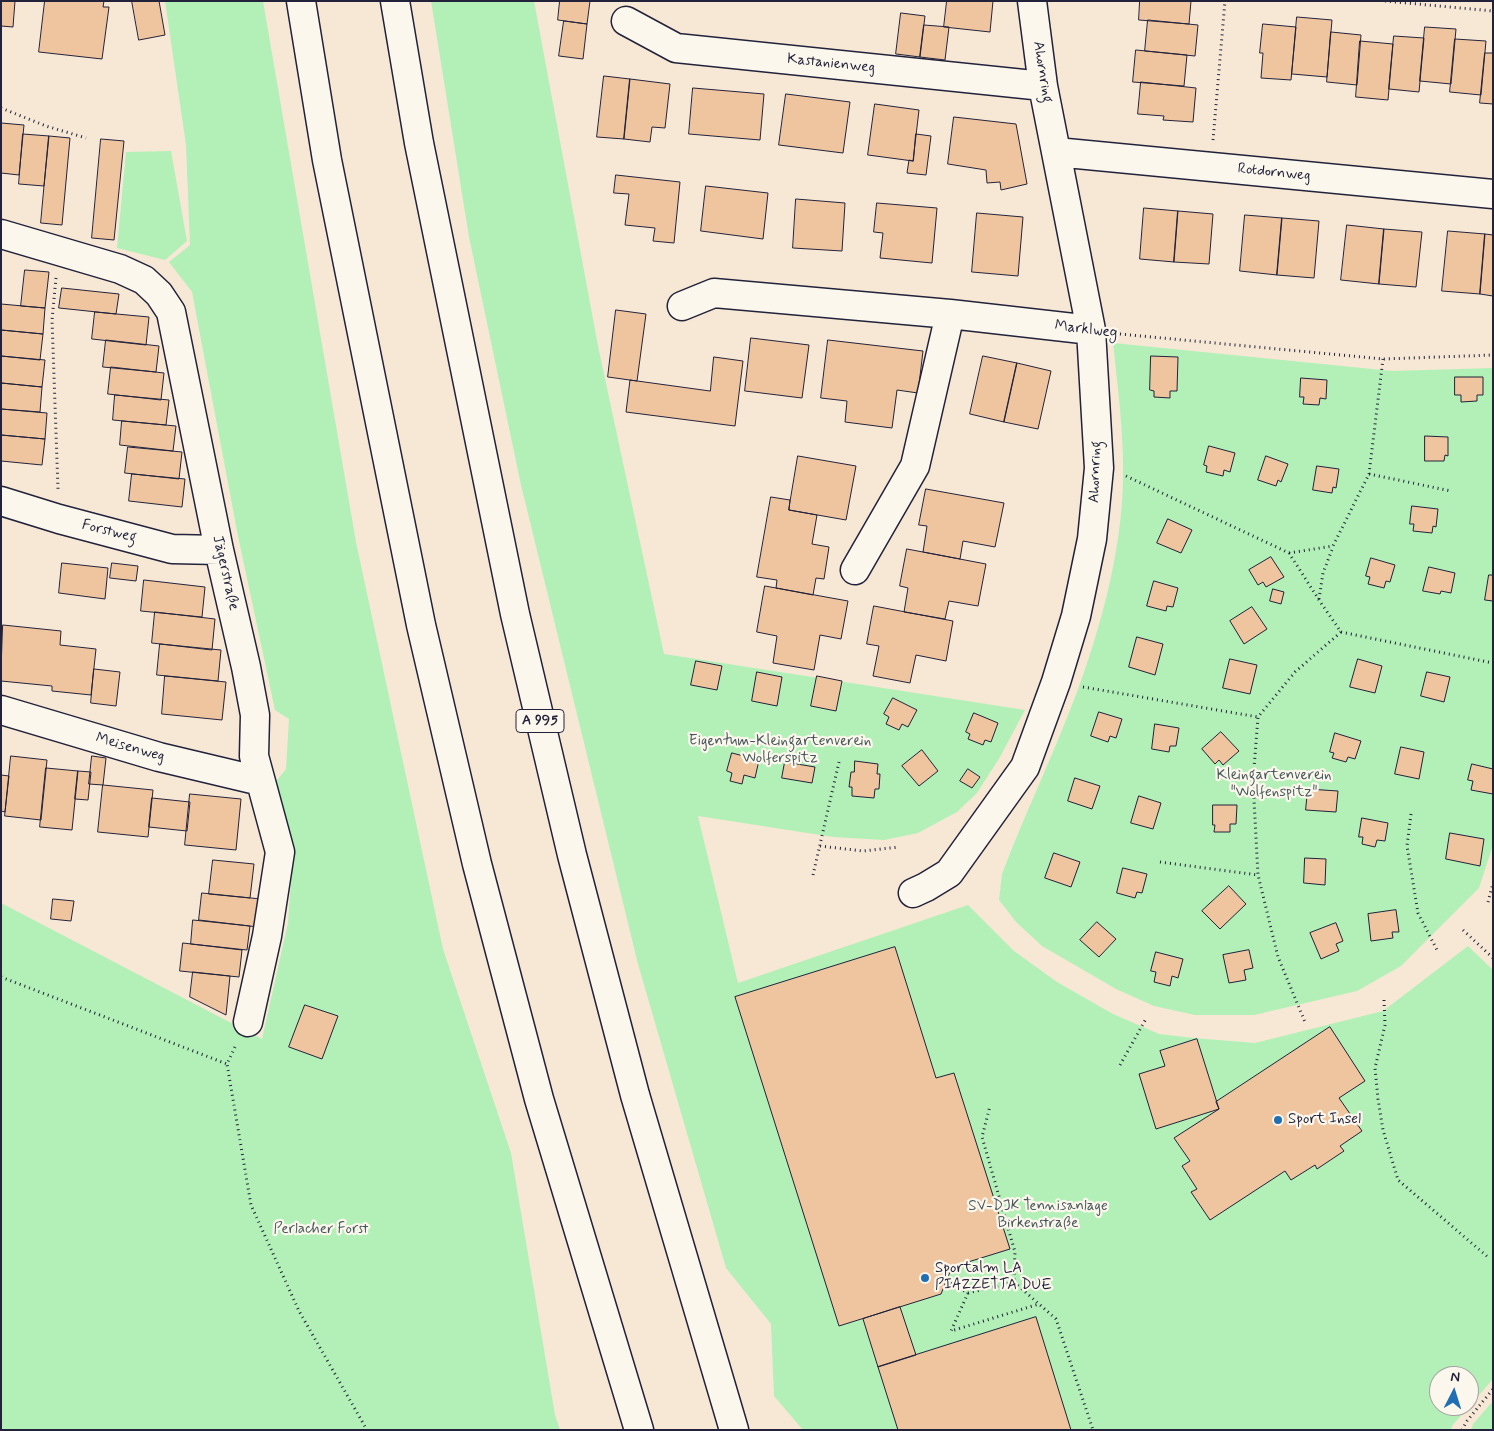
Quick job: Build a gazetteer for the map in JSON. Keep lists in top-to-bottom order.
{
  "streets": {
    "main road": [
      "Kastanienweg",
      "Ahornring",
      "Rotdornweg",
      "Marklweg",
      "Forstweg",
      "Jägerstraße",
      "A 995",
      "Meisenweg"
    ]
  },
  "crossings": [
    ["Kastanienweg", "Ahornring"],
    ["Ahornring", "Rotdornweg"],
    ["Ahornring", "Marklweg"],
    ["Forstweg", "Jägerstraße"],
    ["Jägerstraße", "Meisenweg"]
  ],
  "parks": [
    "Eigentum-Kleingartenverein Wolferspitz",
    "Kleingartenverein \"Wolfenspitz\"",
    "SV-DJK Tennisanlage Birkenstraße",
    "Perlacher Forst"
  ],
  "places": ["Sport Insel", "Sportalm LA PIAZZETTA DUE"],
  "north": "top"
}
